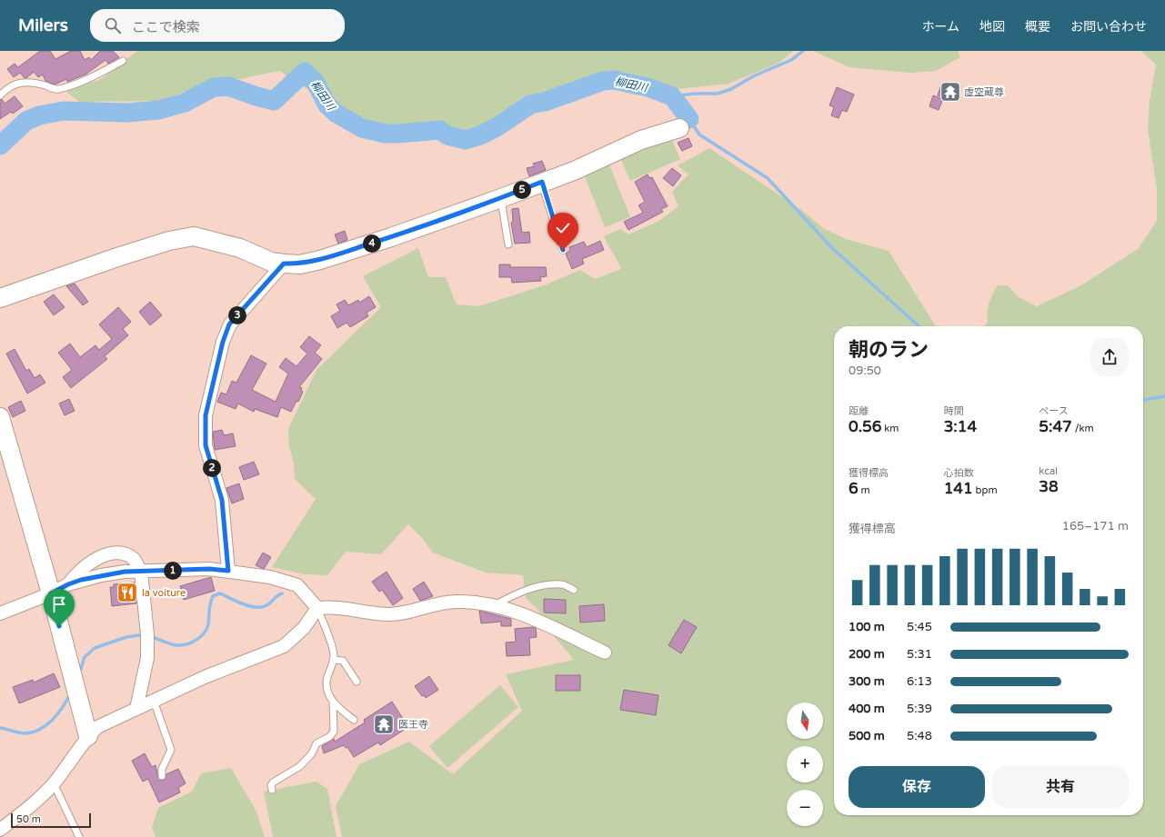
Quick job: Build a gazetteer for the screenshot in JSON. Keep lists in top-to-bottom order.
{
  "water": ["柳田川"],
  "places": {
    "temple": ["虚空蔵尊", "医王寺"],
    "restaurant": ["la voiture"]
  },
  "scale_bar": "50 m",
  "north": "bottom",
  "page": {
    "header": "Milers",
    "search": "ここで検索",
    "nav": [
      "ホーム",
      "地図",
      "概要",
      "お問い合わせ"
    ],
    "pins": [
      "5",
      "4",
      "3",
      "2",
      "1"
    ],
    "heading": ["朝のラン", "09:50"],
    "stats": [
      ["距離", "0.56 km"],
      ["時間", "3:14"],
      ["ペース", "5:47 /km"],
      ["獲得標高", "6 m"],
      ["心拍数", "141 bpm"],
      ["kcal", "38"]
    ],
    "chart": ["獲得標高", "165–171 m"],
    "list": [
      {
        "name": "100 m",
        "note": "5:45"
      },
      {
        "name": "200 m",
        "note": "5:31"
      },
      {
        "name": "300 m",
        "note": "6:13"
      },
      {
        "name": "400 m",
        "note": "5:39"
      },
      {
        "name": "500 m",
        "note": "5:48"
      }
    ],
    "map_buttons": ["+", "−"],
    "buttons": ["保存", "共有"],
    "scale": "50 m"
  }
}
